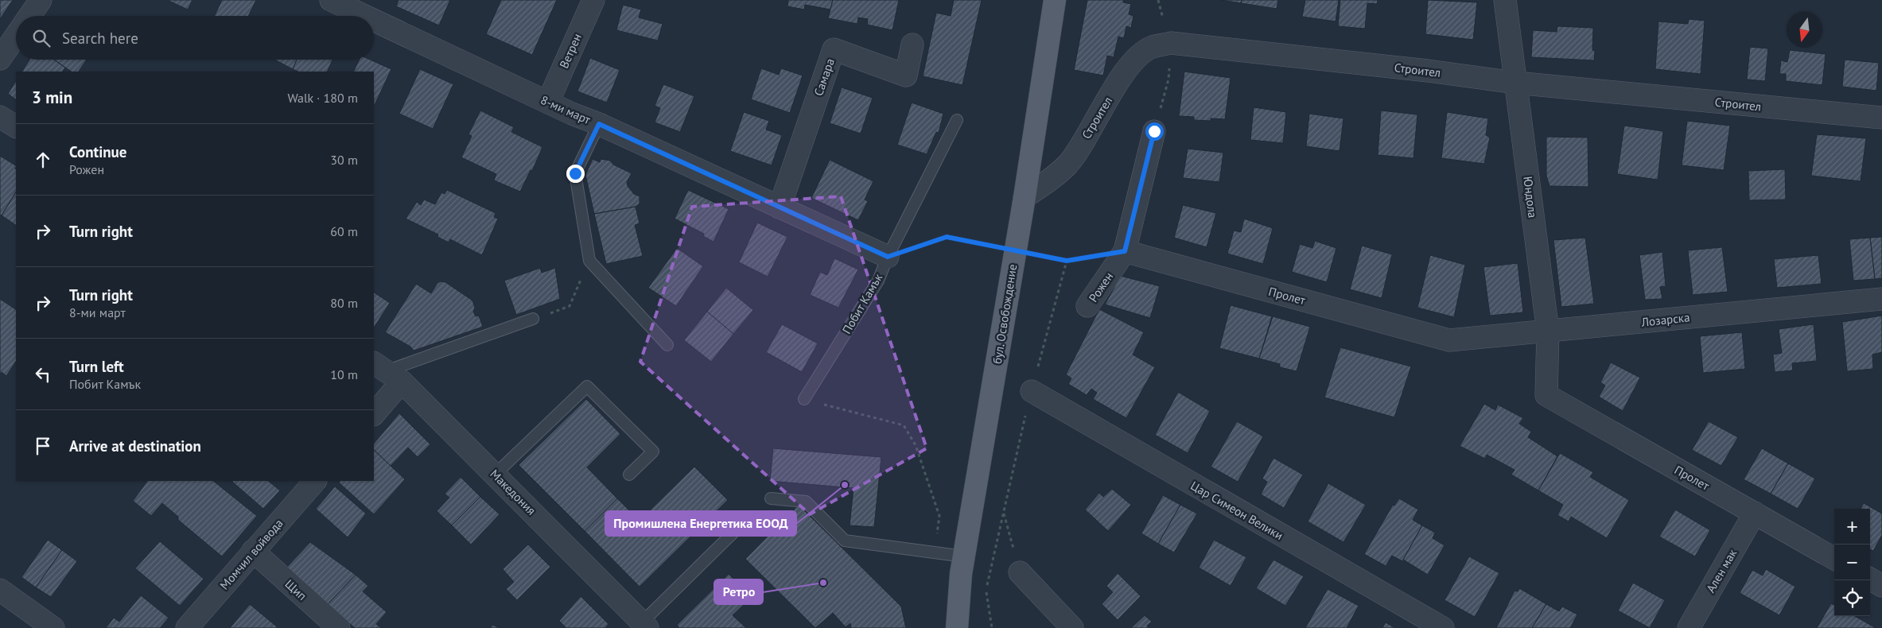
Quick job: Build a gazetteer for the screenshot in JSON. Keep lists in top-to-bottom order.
{
  "streets": {
    "main road": ["бул. Освобождение"],
    "street": [
      "Ветрен",
      "Строител",
      "Самара",
      "8-ми март",
      "Юндола",
      "Рожен",
      "Пролет",
      "Лозарска",
      "Македония",
      "Цар Симеон Велики",
      "Момчил войвода",
      "Ален мак",
      "Щип"
    ],
    "lane": ["Побит Камък"]
  },
  "crossings": [
    ["Ветрен", "8-ми март"],
    ["Строител", "Юндола"],
    ["Строител", "бул. Освобождение"],
    ["Самара", "8-ми март"],
    ["8-ми март", "Побит Камък"],
    ["Юндола", "Пролет"],
    ["Юндола", "Лозарска"],
    ["Рожен", "Пролет"],
    ["Пролет", "Лозарска"],
    ["Пролет", "Ален мак"],
    ["Момчил войвода", "Щип"]
  ],
  "places": ["Промишлена Енергетика ЕООД", "Ретро"],
  "north": "bottom",
  "page": {
    "search": "Search here",
    "heading": ["3 min", "Walk · 180 m"],
    "list": [
      ["Continue", "Рожен", "30 m"],
      ["Turn right", "60 m"],
      ["Turn right", "8-ми март", "80 m"],
      ["Turn left", "Побит Камък", "10 m"],
      "Arrive at destination"
    ],
    "map_buttons": ["+", "−"]
  }
}
